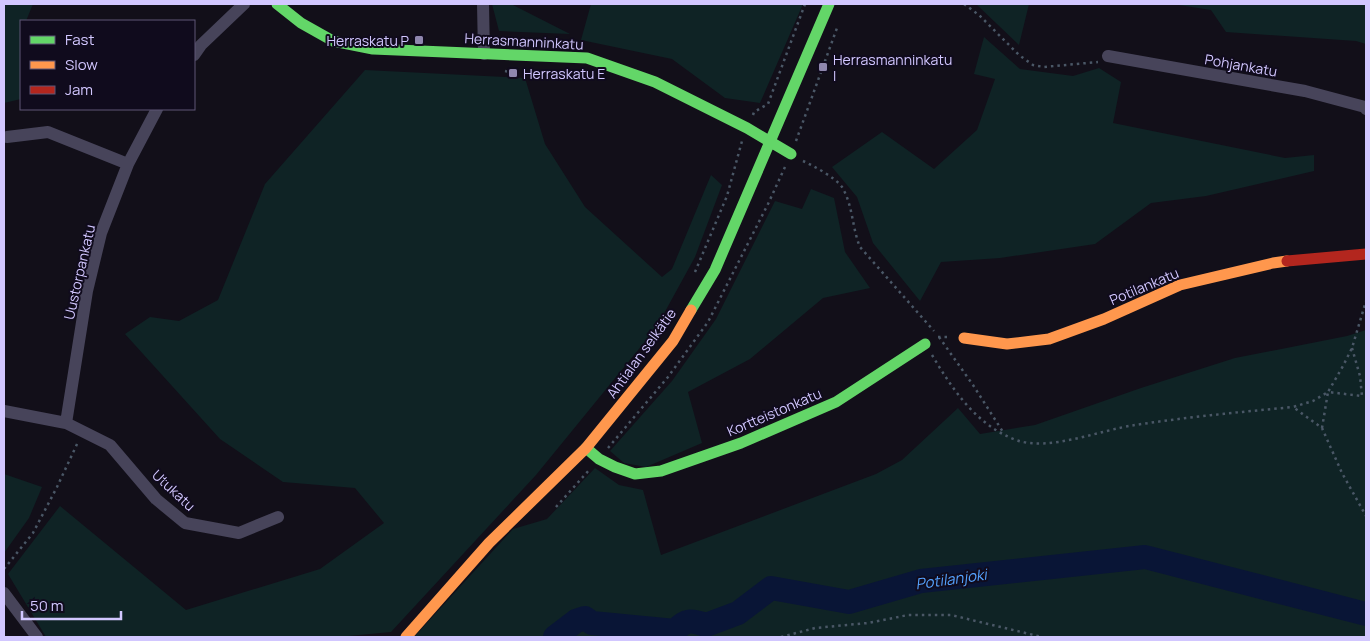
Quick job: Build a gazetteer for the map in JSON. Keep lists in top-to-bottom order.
{
  "streets": {
    "street": [
      "Herrasmanninkatu",
      "Pohjankatu",
      "Uustorpankatu",
      "Potilankatu",
      "Ahtialan selkätie",
      "Kortteistonkatu",
      "Utukatu"
    ]
  },
  "crossings": [
    ["Herrasmanninkatu", "Ahtialan selkätie"],
    ["Uustorpankatu", "Utukatu"],
    ["Ahtialan selkätie", "Kortteistonkatu"]
  ],
  "water": ["Potilanjoki"],
  "places": {
    "transit": ["Herraskatu P", "Herrasmanninkatu I", "Herraskatu E"]
  },
  "legend": ["Fast", "Slow", "Jam"],
  "scale_bar": "50 m"
}
